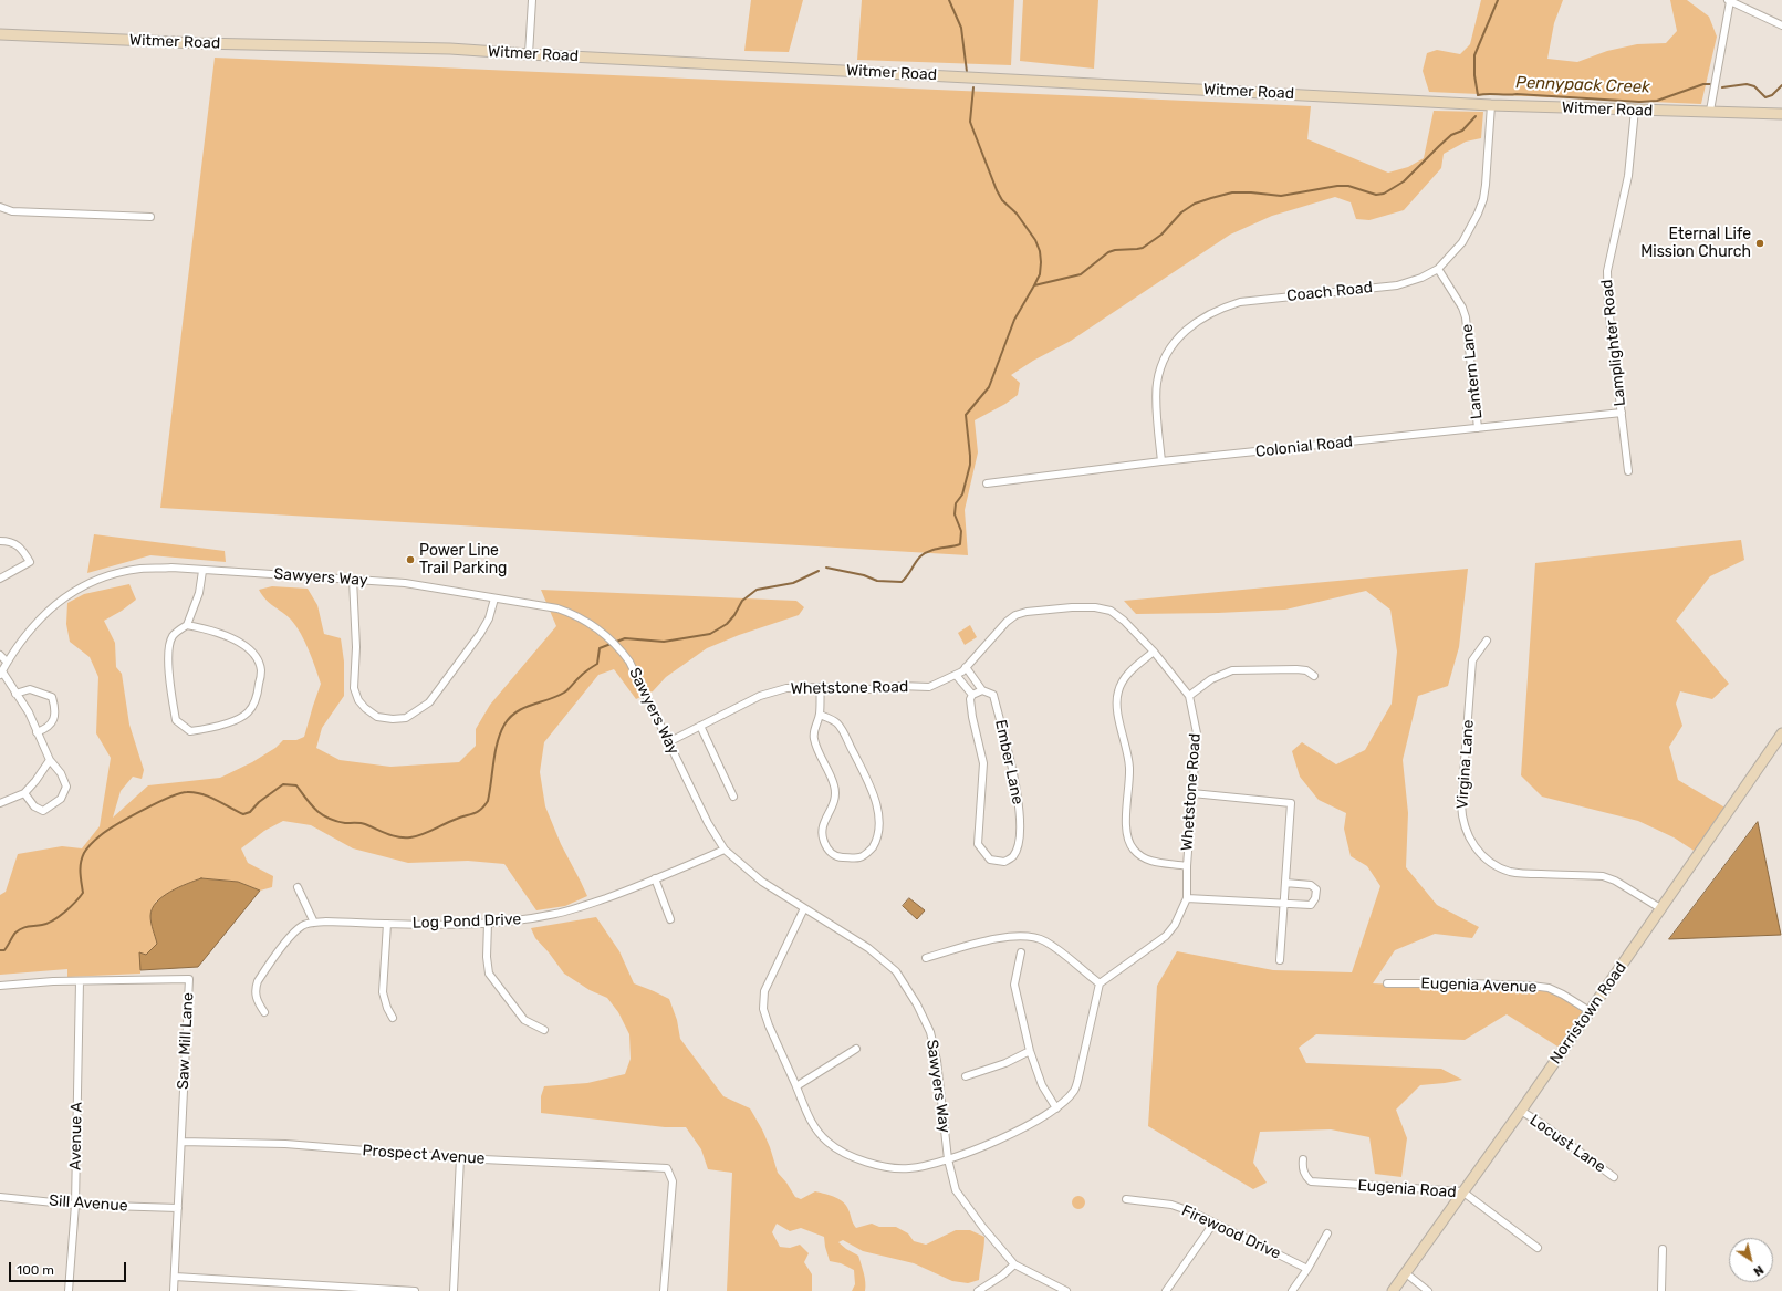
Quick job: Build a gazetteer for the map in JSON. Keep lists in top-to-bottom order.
{
  "streets": {
    "street": [
      "Witmer Road",
      "Coach Road",
      "Lamplighter Road",
      "Lantern Lane",
      "Colonial Road",
      "Sawyers Way",
      "Whetstone Road",
      "Ember Lane",
      "Virgina Lane",
      "Log Pond Drive",
      "Eugenia Avenue",
      "Norristown Road",
      "Saw Mill Lane",
      "Avenue A",
      "Locust Lane",
      "Prospect Avenue",
      "Eugenia Road",
      "Sill Avenue",
      "Firewood Drive"
    ]
  },
  "crossings": [
    ["Witmer Road", "Coach Road"],
    ["Witmer Road", "Lamplighter Road"],
    ["Coach Road", "Lantern Lane"],
    ["Coach Road", "Colonial Road"],
    ["Lamplighter Road", "Colonial Road"],
    ["Lantern Lane", "Colonial Road"],
    ["Sawyers Way", "Whetstone Road"],
    ["Sawyers Way", "Log Pond Drive"],
    ["Whetstone Road", "Ember Lane"],
    ["Virgina Lane", "Norristown Road"],
    ["Eugenia Avenue", "Norristown Road"],
    ["Norristown Road", "Locust Lane"],
    ["Norristown Road", "Eugenia Road"],
    ["Saw Mill Lane", "Avenue A"],
    ["Saw Mill Lane", "Prospect Avenue"],
    ["Saw Mill Lane", "Sill Avenue"],
    ["Avenue A", "Sill Avenue"]
  ],
  "water": ["Pennypack Creek"],
  "places": ["Eternal Life Mission Church", "Power Line Trail Parking"],
  "scale_bar": "100 m",
  "north": "bottom right"
}
